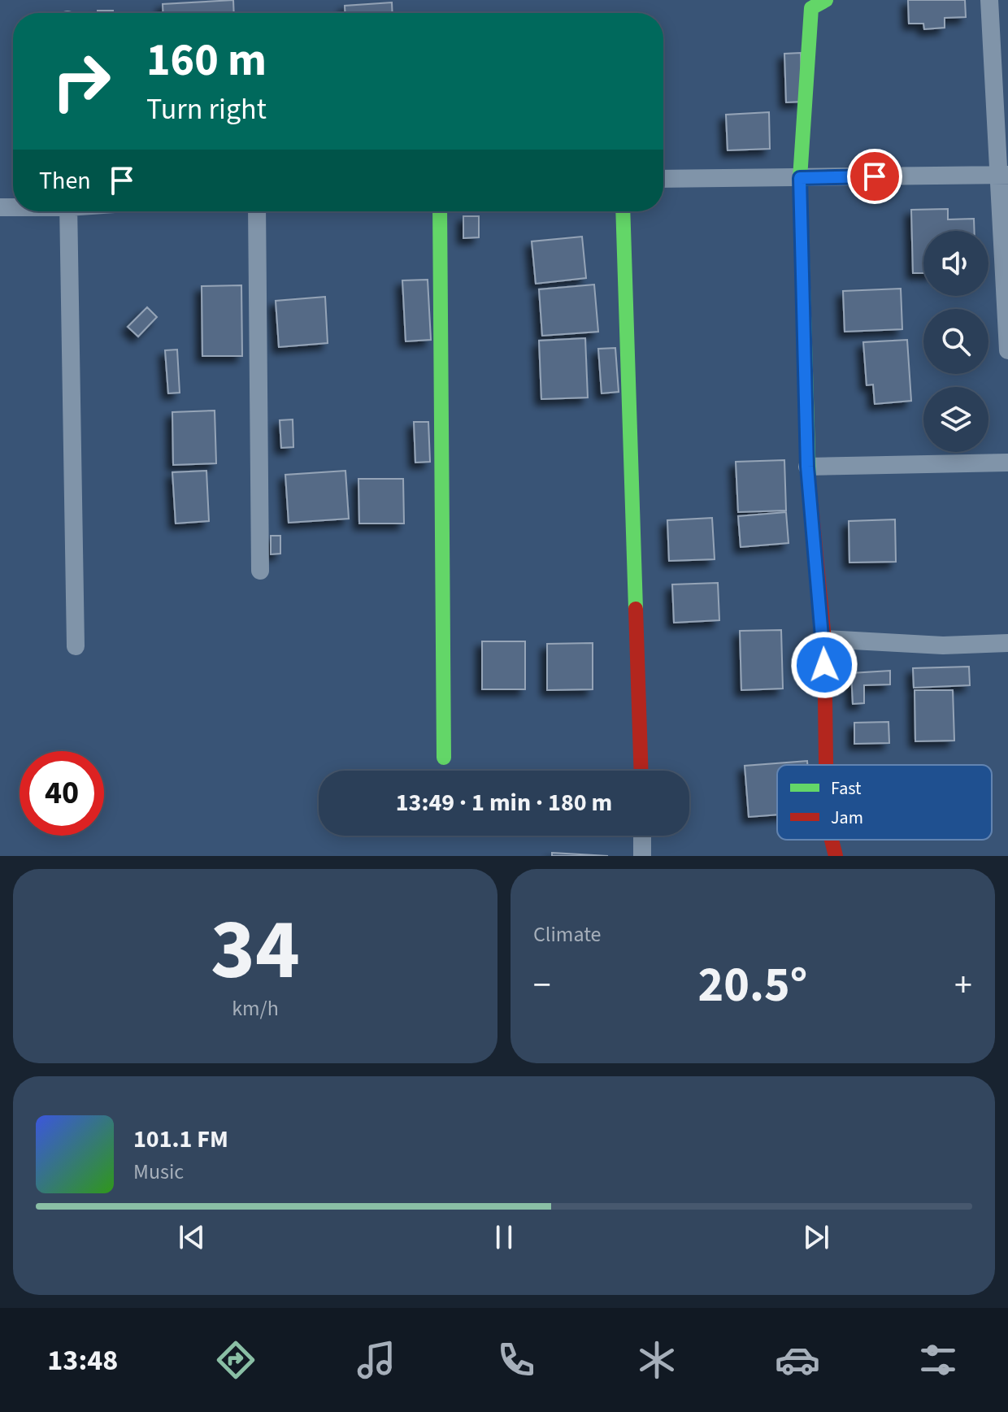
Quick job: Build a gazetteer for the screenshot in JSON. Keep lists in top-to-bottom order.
{
  "legend": ["Fast", "Jam"],
  "page": {
    "turn": ["160 m", "Turn right"],
    "then": "Then",
    "limit": "40",
    "trip": "13:49 · 1 min · 180 m",
    "tile": [
      ["34", "km/h"],
      "Climate"
    ],
    "heat": ["−", "20.5°", "+"],
    "song": ["101.1 FM", "Music"],
    "tabs": "13:48"
  }
}
